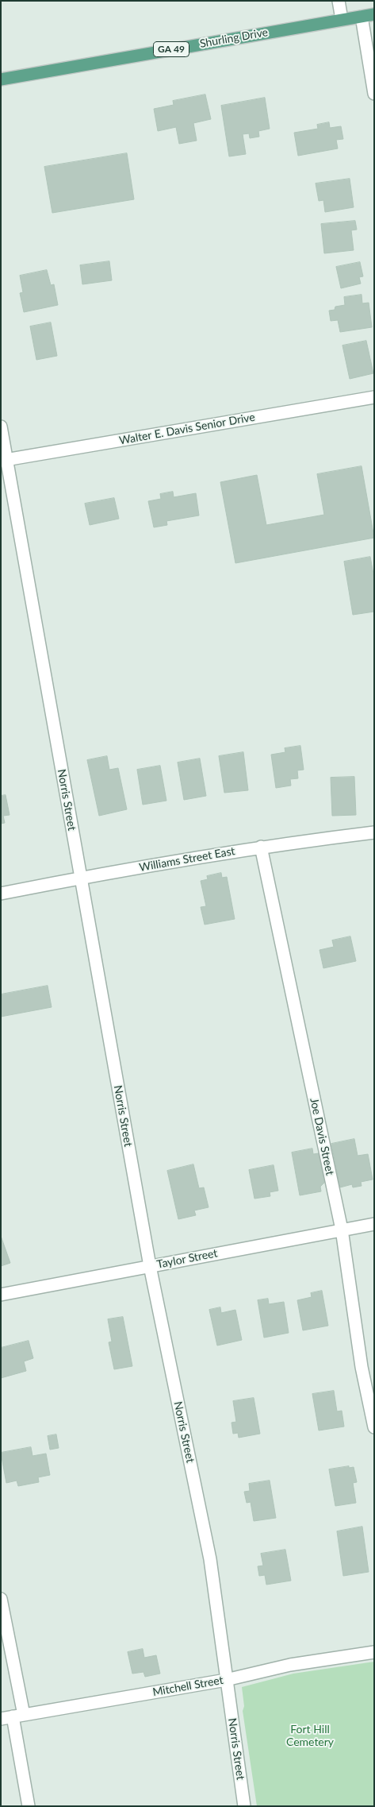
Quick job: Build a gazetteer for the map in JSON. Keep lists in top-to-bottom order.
{
  "streets": {
    "main road": ["Shurling Drive", "GA 49"],
    "street": [
      "Walter E. Davis Senior Drive",
      "Norris Street",
      "Williams Street East",
      "Joe Davis Street",
      "Taylor Street",
      "Mitchell Street"
    ]
  },
  "crossings": [
    ["Walter E. Davis Senior Drive", "Norris Street"],
    ["Norris Street", "Williams Street East"],
    ["Norris Street", "Taylor Street"],
    ["Norris Street", "Mitchell Street"],
    ["Williams Street East", "Joe Davis Street"],
    ["Joe Davis Street", "Taylor Street"]
  ],
  "parks": ["Fort Hill Cemetery"]
}
